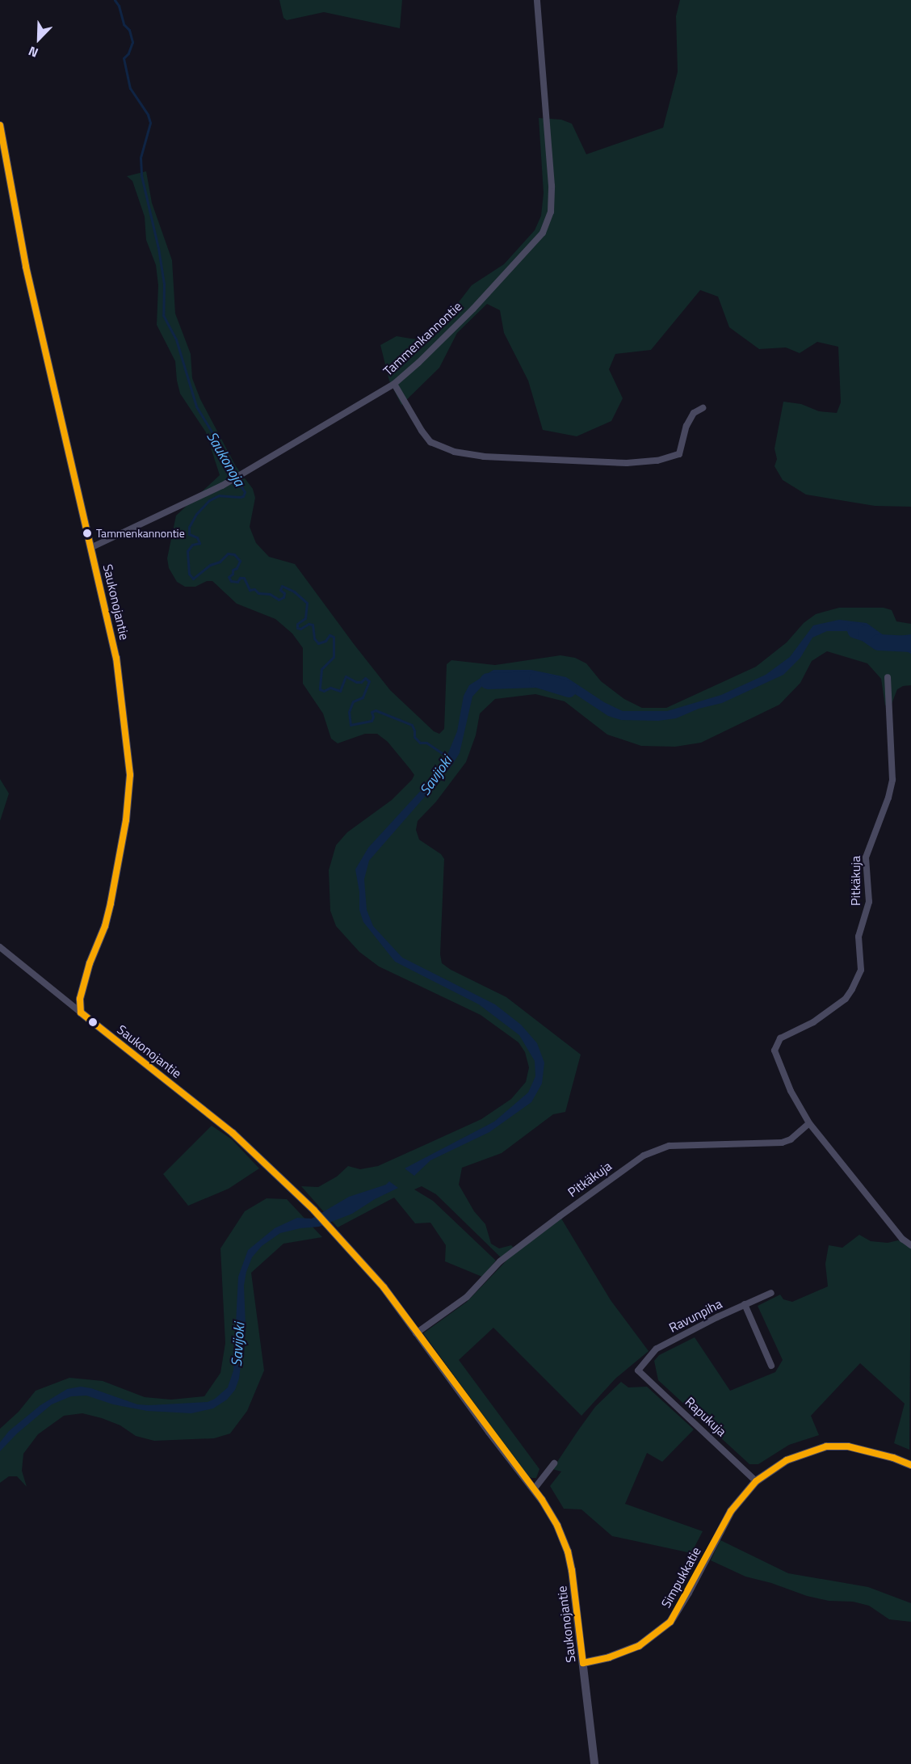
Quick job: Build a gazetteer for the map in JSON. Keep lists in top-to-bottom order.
{
  "streets": {
    "street": [
      "Tammenkannontie",
      "Saukonojantie",
      "Pitkäkuja",
      "Ravunpiha",
      "Rapukuja",
      "Simpukkatie"
    ]
  },
  "crossings": [
    ["Tammenkannontie", "Saukonojantie"],
    ["Saukonojantie", "Pitkäkuja"],
    ["Saukonojantie", "Simpukkatie"],
    ["Ravunpiha", "Rapukuja"],
    ["Rapukuja", "Simpukkatie"]
  ],
  "water": ["Saukonoja", "Savijoki"],
  "places": ["Tammenkannontie"],
  "north": "bottom left"
}
